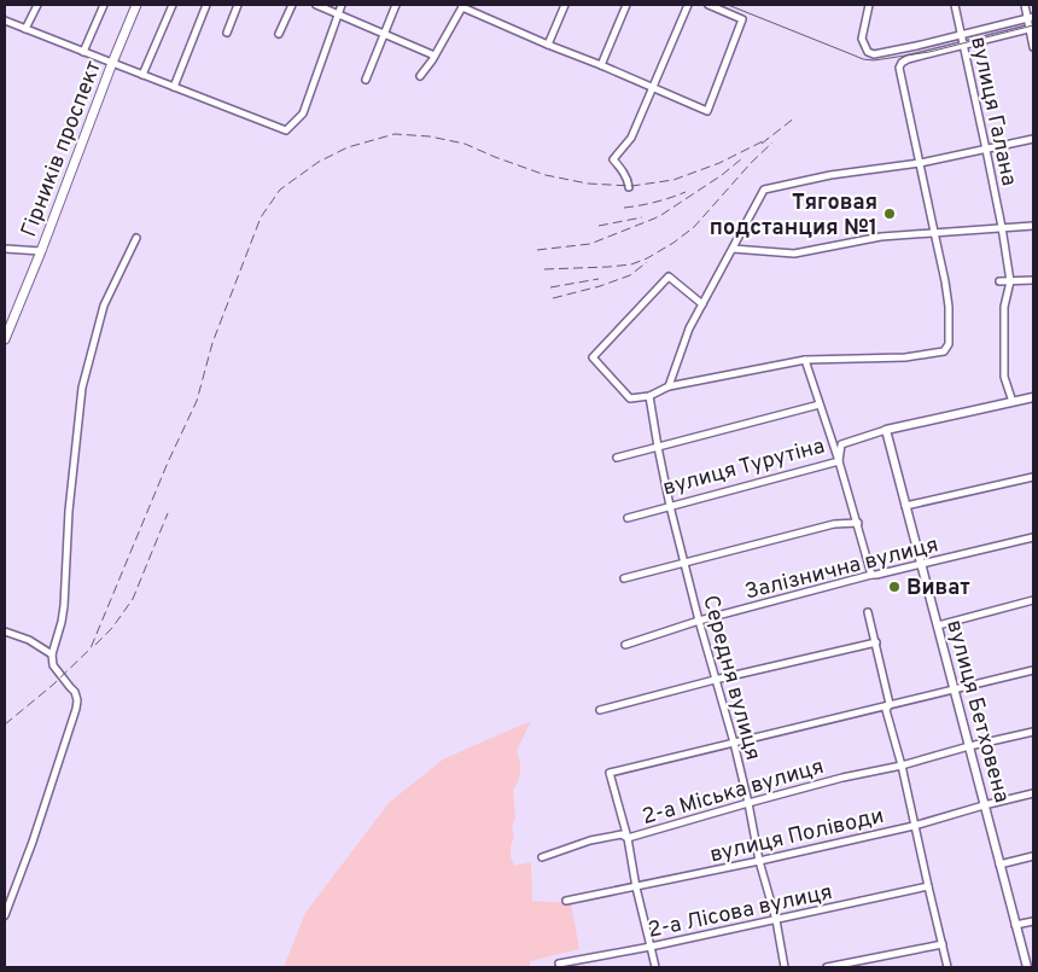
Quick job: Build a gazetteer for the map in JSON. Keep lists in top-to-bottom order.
{
  "streets": {
    "main road": ["Гірників проспект"],
    "street": [
      "вулиця Галана",
      "вулиця Турутіна",
      "Залізнична вулиця",
      "Середня вулиця",
      "вулиця Бетховена",
      "2-а Міська вулиця",
      "вулиця Поліводи",
      "2-а Лісова вулиця"
    ]
  },
  "crossings": [
    ["вулиця Галана", "вулиця Турутіна"],
    ["вулиця Турутіна", "Середня вулиця"],
    ["вулиця Турутіна", "вулиця Бетховена"],
    ["Залізнична вулиця", "Середня вулиця"],
    ["Залізнична вулиця", "вулиця Бетховена"],
    ["Середня вулиця", "2-а Міська вулиця"],
    ["Середня вулиця", "вулиця Поліводи"],
    ["Середня вулиця", "2-а Лісова вулиця"],
    ["вулиця Бетховена", "2-а Міська вулиця"],
    ["вулиця Бетховена", "вулиця Поліводи"]
  ],
  "places": ["Тяговая подстанция №1", "Виват"]
}
